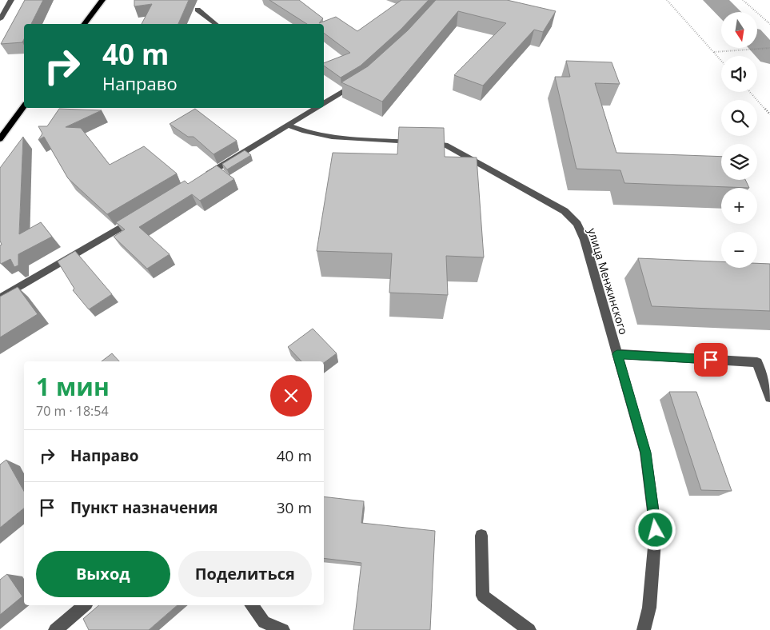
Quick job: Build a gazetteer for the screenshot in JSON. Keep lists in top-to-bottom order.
{
  "streets": {
    "street": ["улица Менжинского"]
  },
  "north": "bottom",
  "page": {
    "map_buttons": ["+", "−"],
    "turn": ["40 m", "Направо"],
    "heading": ["1 мин", "70 m · 18:54"],
    "list": [
      {
        "name": "Направо",
        "value": "40 m"
      },
      {
        "name": "Пункт назначения",
        "value": "30 m"
      }
    ],
    "buttons": ["Выход", "Поделиться"]
  }
}
